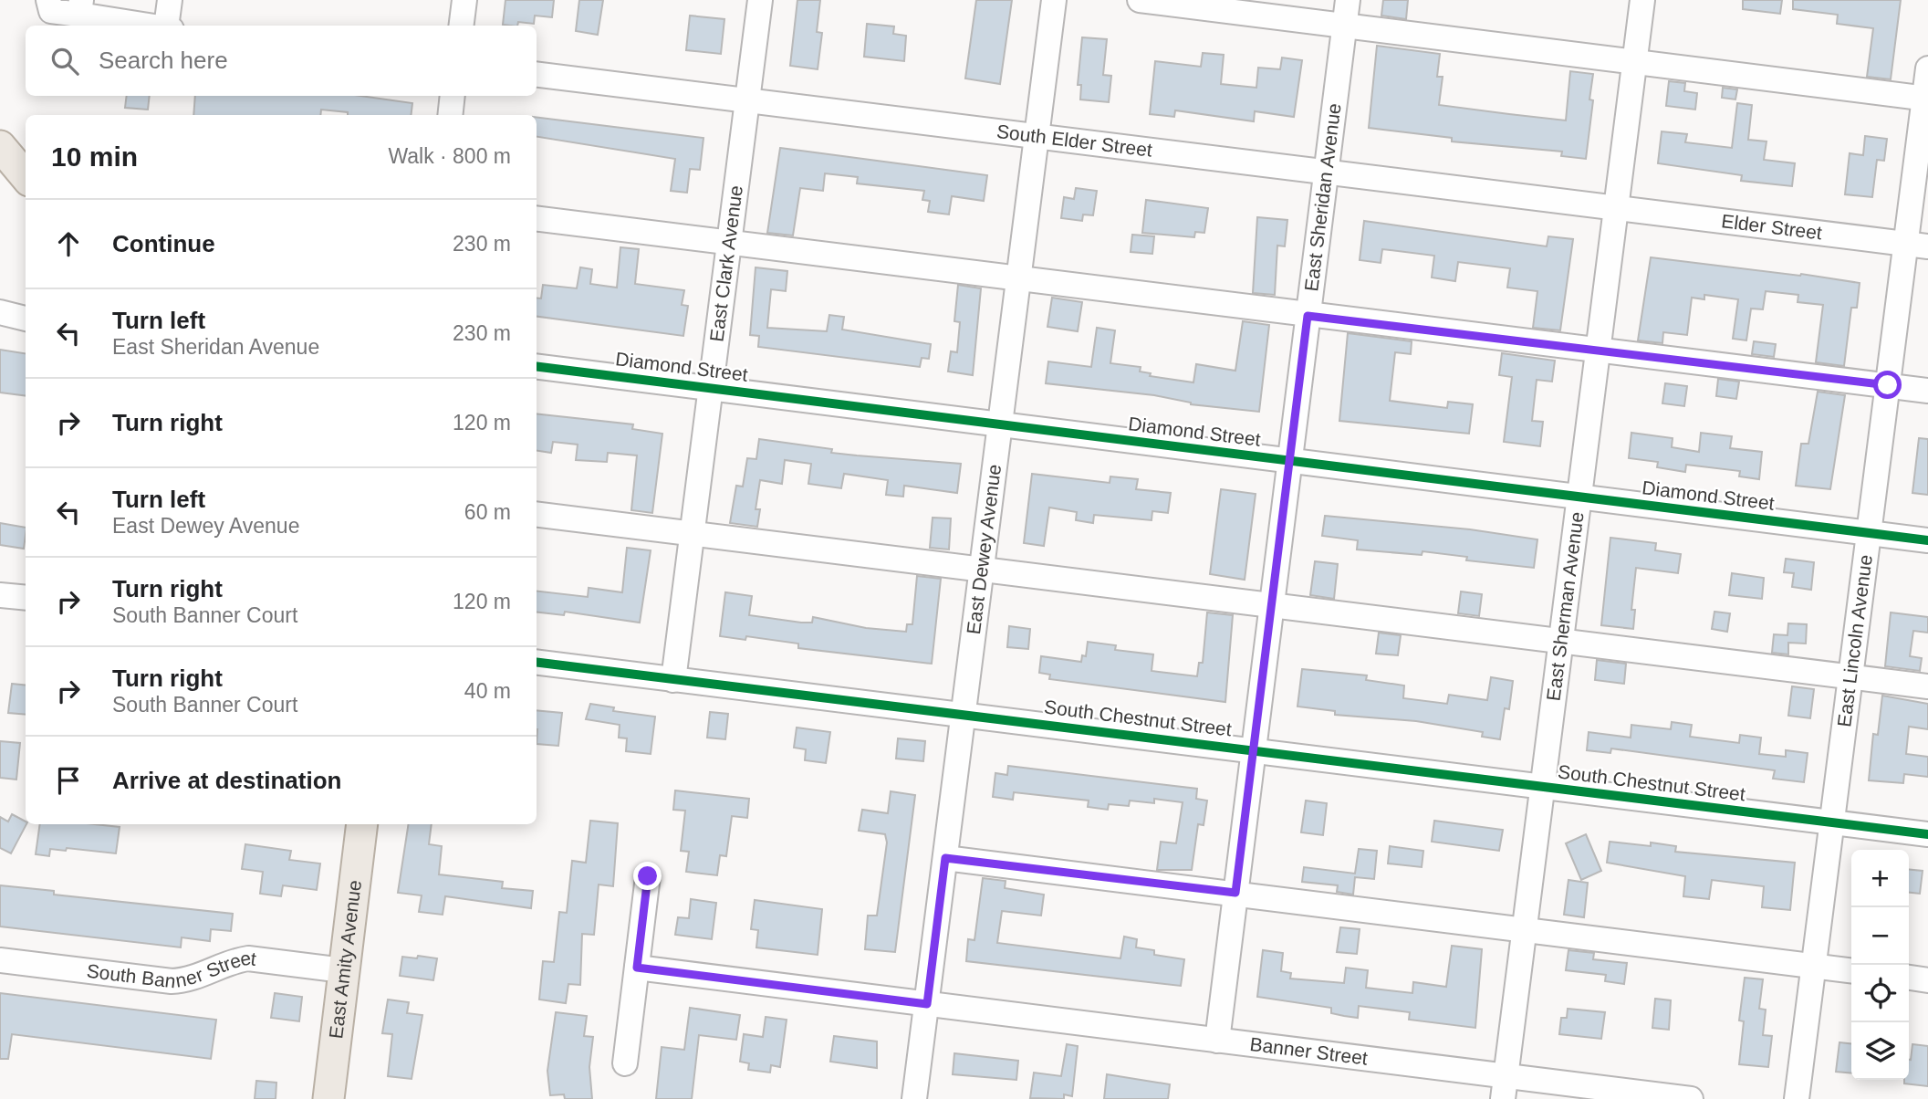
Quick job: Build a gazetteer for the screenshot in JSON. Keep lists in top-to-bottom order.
{
  "streets": {
    "main road": ["East Amity Avenue"],
    "street": [
      "South Elder Street",
      "East Sheridan Avenue",
      "Elder Street",
      "East Clark Avenue",
      "Diamond Street",
      "East Dewey Avenue",
      "East Sherman Avenue",
      "East Lincoln Avenue",
      "South Chestnut Street",
      "South Banner Street",
      "Banner Street"
    ]
  },
  "crossings": [
    ["South Elder Street", "East Sheridan Avenue"],
    ["South Elder Street", "Elder Street"],
    ["South Elder Street", "East Clark Avenue"],
    ["South Elder Street", "East Dewey Avenue"],
    ["South Elder Street", "East Sherman Avenue"],
    ["East Sheridan Avenue", "Diamond Street"],
    ["East Sheridan Avenue", "South Chestnut Street"],
    ["East Sheridan Avenue", "Banner Street"],
    ["Elder Street", "East Sherman Avenue"],
    ["Elder Street", "East Lincoln Avenue"],
    ["East Clark Avenue", "Diamond Street"],
    ["East Clark Avenue", "South Chestnut Street"],
    ["Diamond Street", "East Dewey Avenue"],
    ["Diamond Street", "East Sherman Avenue"],
    ["Diamond Street", "East Lincoln Avenue"],
    ["East Dewey Avenue", "South Chestnut Street"],
    ["East Dewey Avenue", "Banner Street"],
    ["East Sherman Avenue", "South Chestnut Street"],
    ["East Sherman Avenue", "Banner Street"],
    ["East Lincoln Avenue", "South Chestnut Street"],
    ["East Amity Avenue", "South Banner Street"]
  ],
  "page": {
    "search": "Search here",
    "heading": ["10 min", "Walk · 800 m"],
    "list": [
      ["Continue", "230 m"],
      ["Turn left", "East Sheridan Avenue", "230 m"],
      ["Turn right", "120 m"],
      ["Turn left", "East Dewey Avenue", "60 m"],
      ["Turn right", "South Banner Court", "120 m"],
      ["Turn right", "South Banner Court", "40 m"],
      "Arrive at destination"
    ],
    "map_buttons": ["+", "−"]
  }
}
